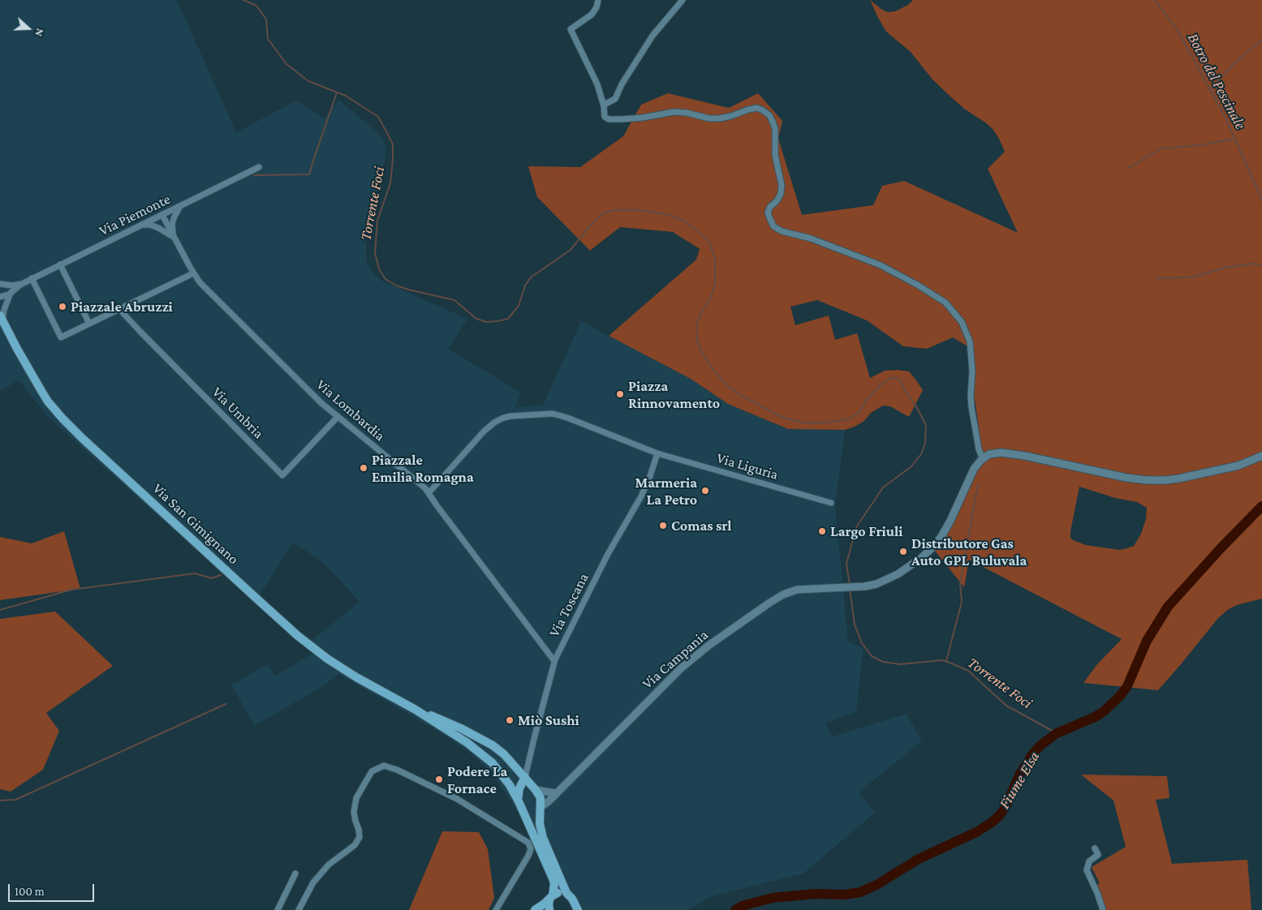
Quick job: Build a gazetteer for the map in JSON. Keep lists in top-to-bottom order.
{
  "streets": {
    "main road": ["Via San Gimignano"],
    "street": [
      "Via Piemonte",
      "Via Lombardia",
      "Via Umbria",
      "Via Liguria",
      "Via Toscana",
      "Via Campania"
    ]
  },
  "crossings": [
    ["Via Piemonte", "Via Lombardia"],
    ["Via Lombardia", "Via Umbria"],
    ["Via Lombardia", "Via Toscana"],
    ["Via Liguria", "Via Toscana"],
    ["Via San Gimignano", "Via Toscana"],
    ["Via San Gimignano", "Via Campania"]
  ],
  "water": ["Botro del Pescinale", "Torrente Foci", "Fiume Elsa"],
  "places": [
    "Piazzale Abruzzi",
    "Piazza Rinnovamento",
    "Piazzale Emilia Romagna",
    "Marmeria La Petro",
    "Comas srl",
    "Largo Friuli",
    "Distributore Gas Auto GPL Buluvala",
    "Miò Sushi",
    "Podere La Fornace"
  ],
  "scale_bar": "100 m",
  "north": "right"
}
